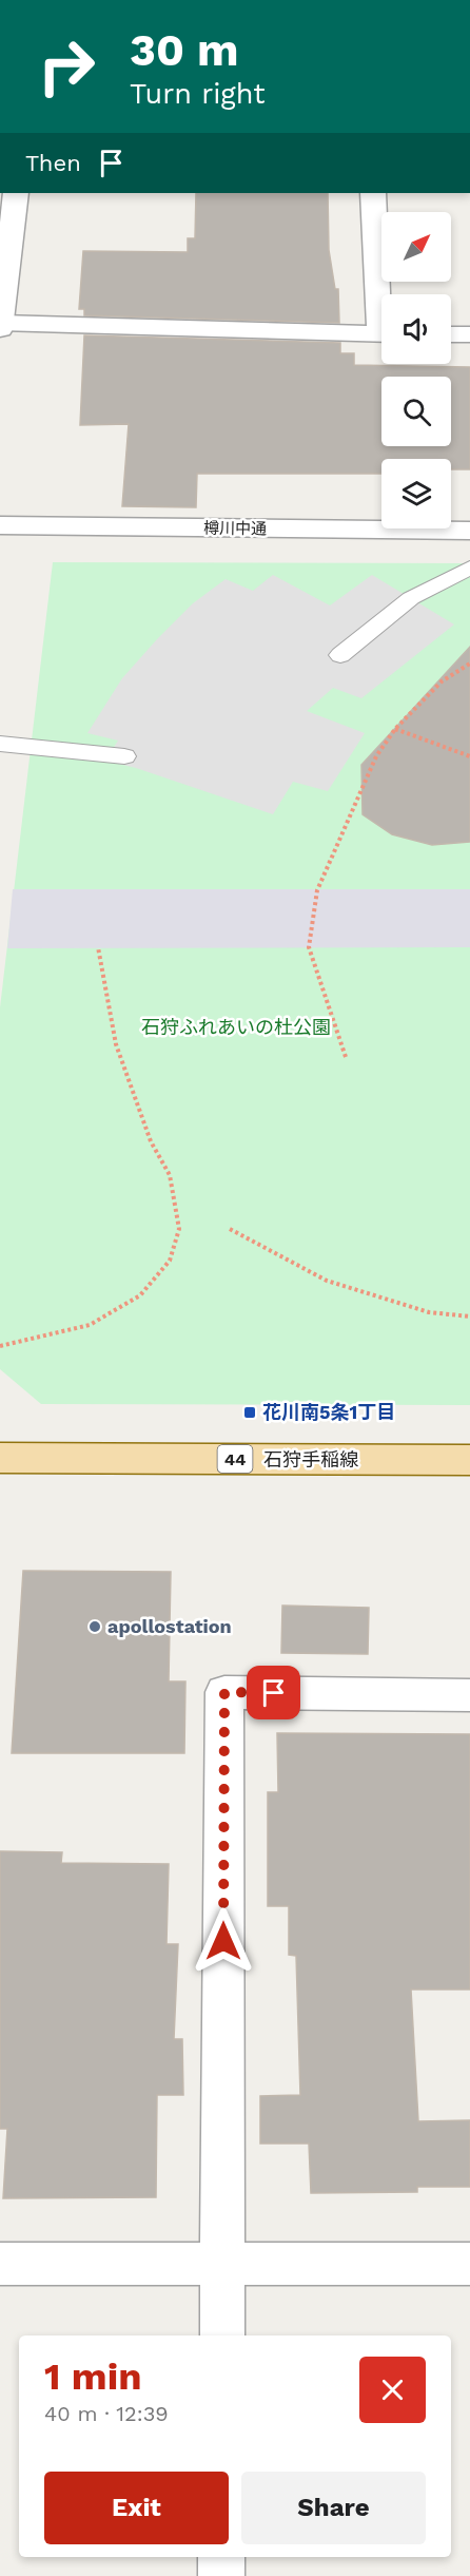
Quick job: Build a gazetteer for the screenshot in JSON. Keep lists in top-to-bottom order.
{
  "streets": {
    "main road": ["44", "石狩手稲線"],
    "street": ["樽川中通"]
  },
  "parks": ["石狩ふれあいの杜公園"],
  "places": {
    "transit": ["花川南5条1丁目"],
    "other": ["apollostation"]
  },
  "north": "top right",
  "page": {
    "turn": ["30 m", "Turn right"],
    "then": "Then",
    "heading": ["1 min", "40 m · 12:39"],
    "buttons": ["Exit", "Share"]
  }
}
